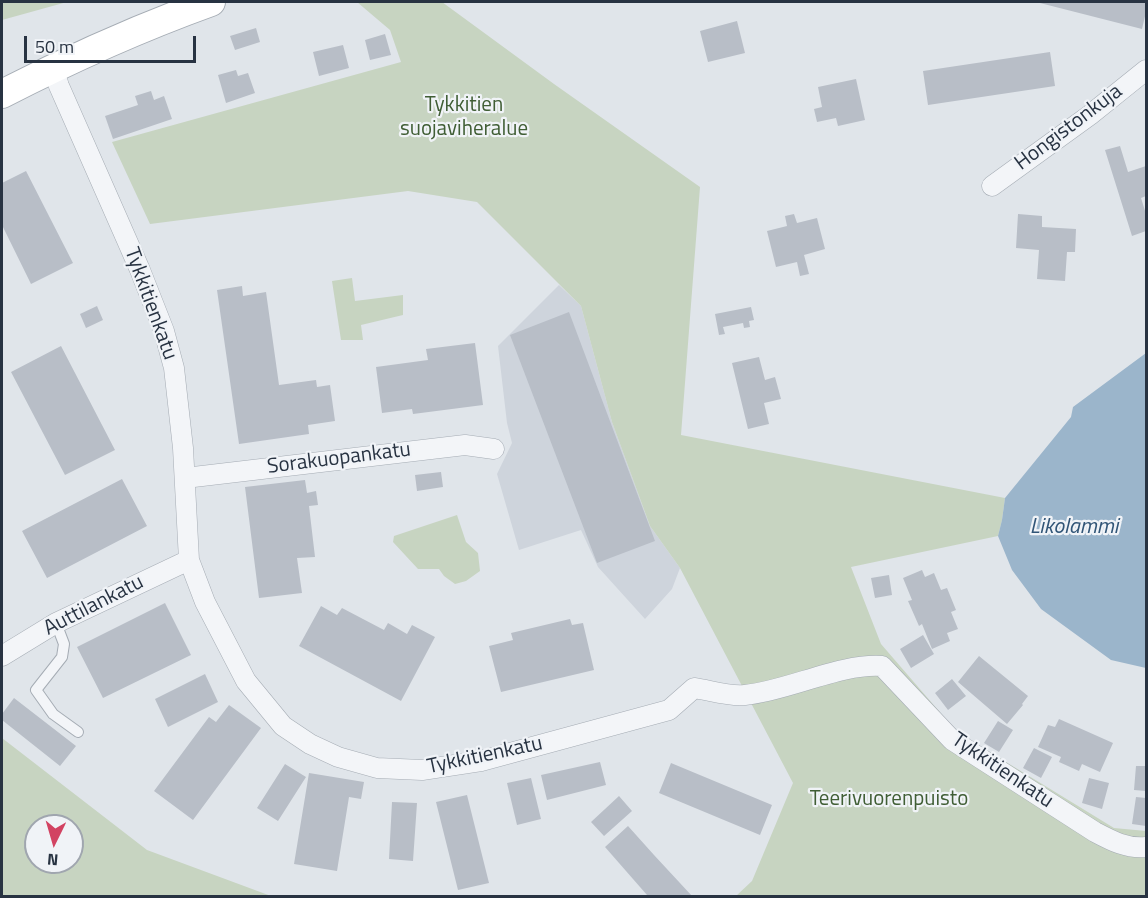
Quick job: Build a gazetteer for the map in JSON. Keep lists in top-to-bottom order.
{
  "streets": {
    "street": [
      "Hongistonkuja",
      "Tykkitienkatu",
      "Sorakuopankatu",
      "Auttilankatu"
    ]
  },
  "crossings": [
    ["Tykkitienkatu", "Sorakuopankatu"],
    ["Tykkitienkatu", "Auttilankatu"]
  ],
  "water": ["Likolammi"],
  "parks": ["Tykkitien suojaviheralue", "Teerivuorenpuisto"],
  "scale_bar": "50 m",
  "north": "bottom"
}
